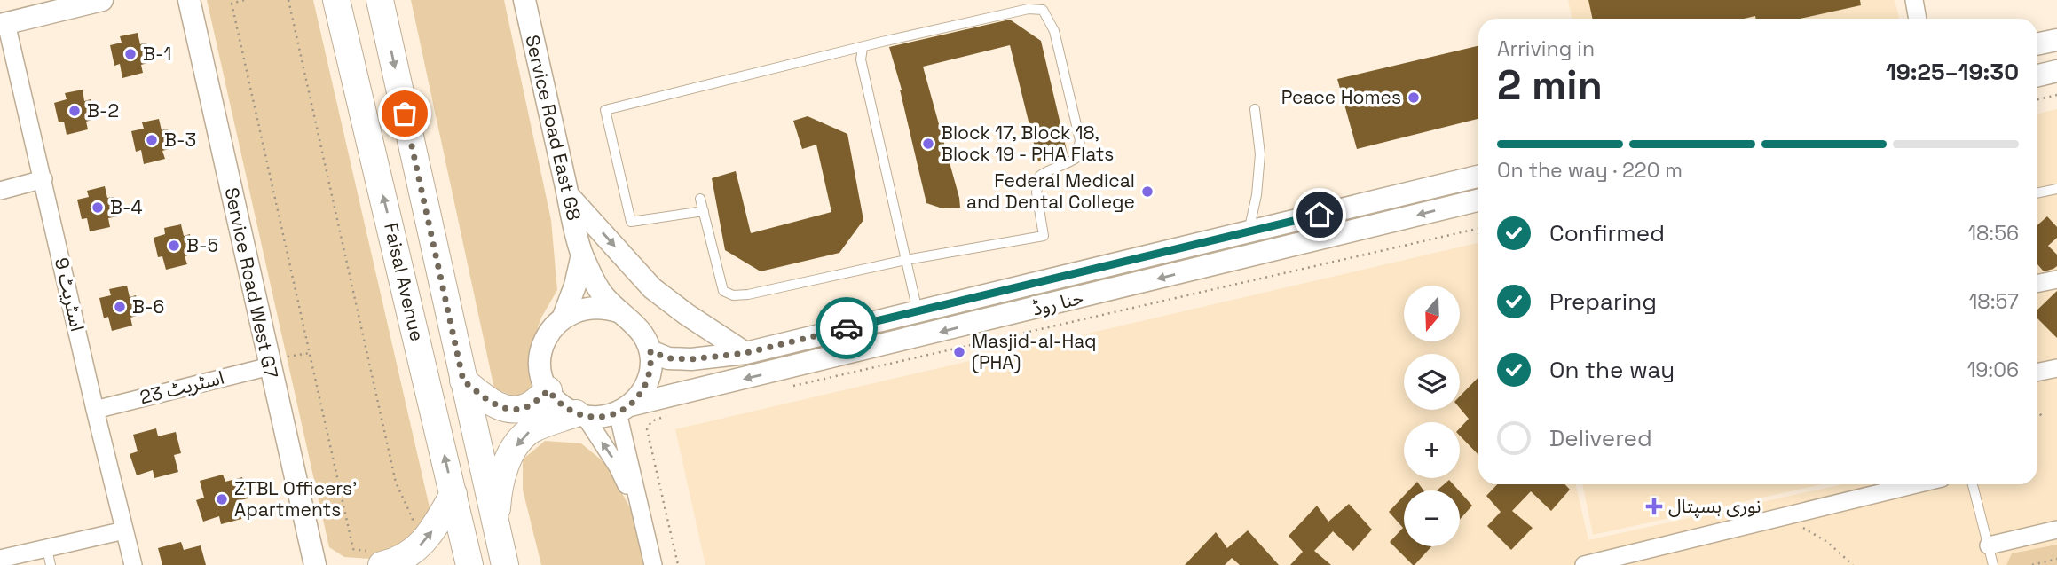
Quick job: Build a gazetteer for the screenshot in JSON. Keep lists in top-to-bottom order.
{
  "streets": {
    "main road": ["Faisal Avenue"],
    "street": [
      "Service Road East G8",
      "Service Road West G7",
      "اسٹریٹ 9",
      "حنا روڈ",
      "اسٹریٹ 23"
    ]
  },
  "crossings": [
    ["Service Road West G7", "اسٹریٹ 23"],
    ["اسٹریٹ 9", "اسٹریٹ 23"]
  ],
  "places": {
    "other": [
      "B-1",
      "Peace Homes",
      "B-2",
      "B-3",
      "Block 17, Block 18, Block 19 - PHA Flats",
      "Federal Medical and Dental College",
      "B-4",
      "B-5",
      "B-6",
      "Masjid-al-Haq (PHA)",
      "ZTBL Officers' Apartments"
    ],
    "health": ["نوری ہسپتال"]
  },
  "north": "bottom",
  "page": {
    "heading": ["2 min", "Arriving in", "19:25–19:30"],
    "bar": "On the way · 220 m",
    "list": [
      ["Confirmed", "18:56"],
      ["Preparing", "18:57"],
      ["On the way", "19:06"],
      "Delivered"
    ],
    "map_buttons": ["+", "−"]
  }
}
